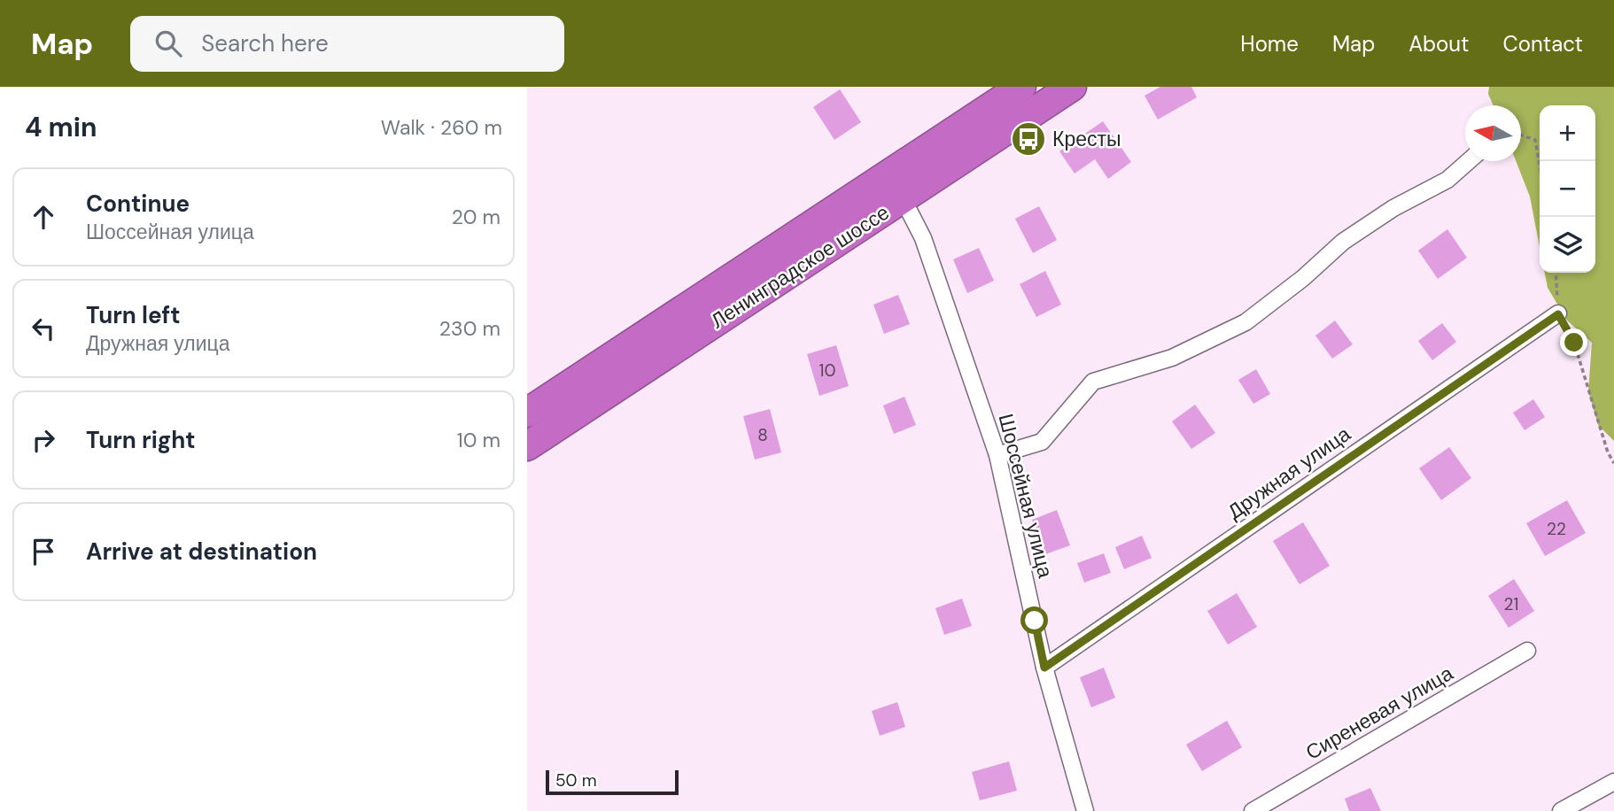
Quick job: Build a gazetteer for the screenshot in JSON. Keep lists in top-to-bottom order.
{
  "streets": {
    "highway": ["Ленинградское шоссе"],
    "street": ["Дружная улица", "Шоссейная улица", "Сиреневая улица"]
  },
  "crossings": [
    ["Ленинградское шоссе", "Шоссейная улица"],
    ["Дружная улица", "Шоссейная улица"]
  ],
  "places": {
    "bus stop": ["Кресты"]
  },
  "house_numbers": [
    "10",
    "8",
    "22",
    "21"
  ],
  "scale_bar": "50 m",
  "north": "left",
  "page": {
    "header": "Map",
    "search": "Search here",
    "nav": [
      "Home",
      "Map",
      "About",
      "Contact"
    ],
    "heading": ["4 min", "Walk · 260 m"],
    "map_buttons": ["+", "−"],
    "list": [
      ["Continue", "Шоссейная улица", "20 m"],
      ["Turn left", "Дружная улица", "230 m"],
      ["Turn right", "10 m"],
      "Arrive at destination"
    ],
    "scale": "50 m"
  }
}
